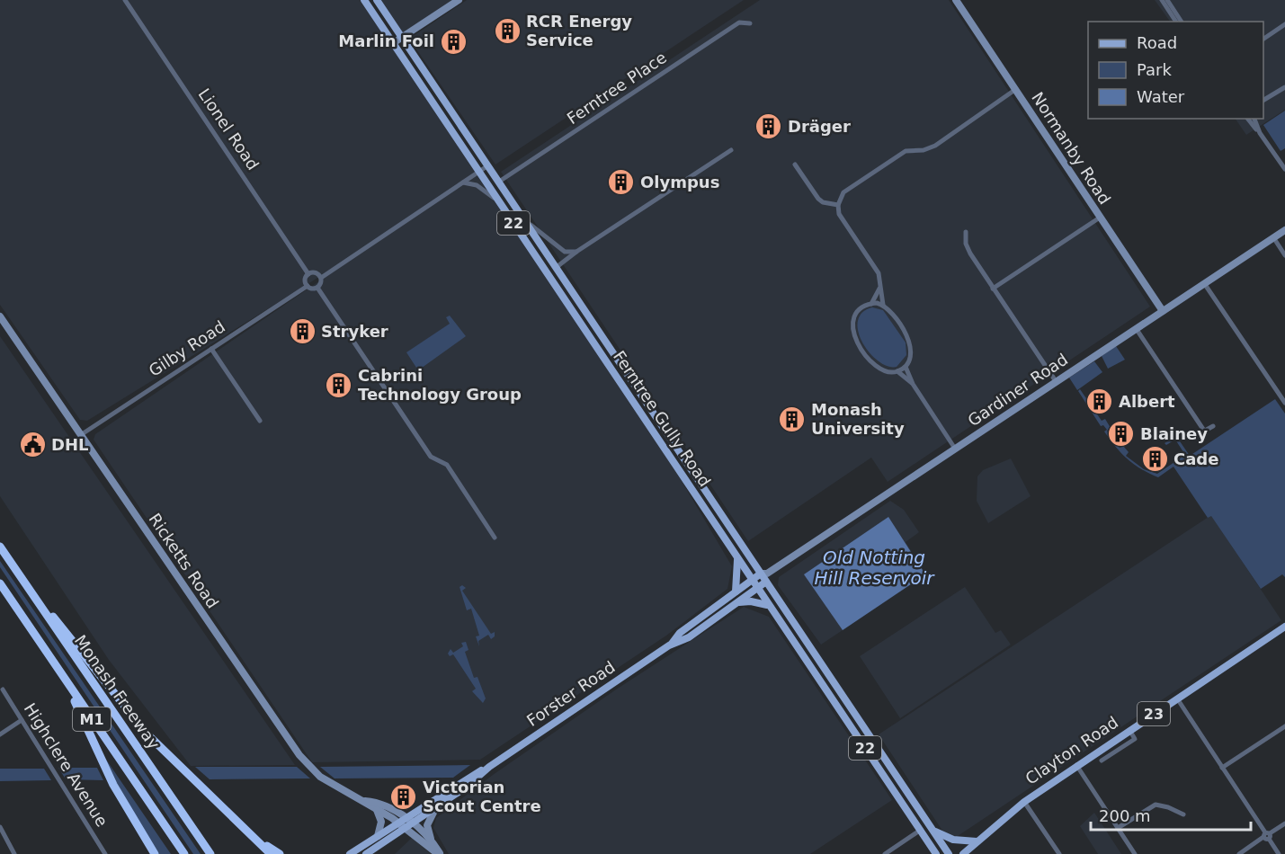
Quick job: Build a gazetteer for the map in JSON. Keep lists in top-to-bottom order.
{
  "streets": {
    "highway": ["Monash Freeway", "M1"],
    "main road": [
      "22",
      "Ferntree Gully Road",
      "Forster Road",
      "23",
      "Clayton Road"
    ],
    "street": [
      "Ferntree Place",
      "Lionel Road",
      "Normanby Road",
      "Gilby Road",
      "Gardiner Road",
      "Ricketts Road",
      "Highclere Avenue"
    ]
  },
  "crossings": [
    ["Ferntree Place", "Ferntree Gully Road"],
    ["Lionel Road", "Gilby Road"],
    ["Normanby Road", "Gardiner Road"],
    ["Gilby Road", "Ricketts Road"],
    ["Gardiner Road", "Ferntree Gully Road"],
    ["Gardiner Road", "Forster Road"],
    ["Ferntree Gully Road", "Forster Road"],
    ["Ricketts Road", "Forster Road"]
  ],
  "water": ["Old Notting Hill Reservoir"],
  "places": {
    "building": [
      "RCR Energy Service",
      "Marlin Foil",
      "Dräger",
      "Olympus",
      "Stryker",
      "Cabrini Technology Group",
      "Albert",
      "Monash University",
      "Blainey",
      "Cade",
      "Victorian Scout Centre"
    ],
    "public building": ["DHL"]
  },
  "legend": ["Road", "Park", "Water"],
  "scale_bar": "200 m"
}
